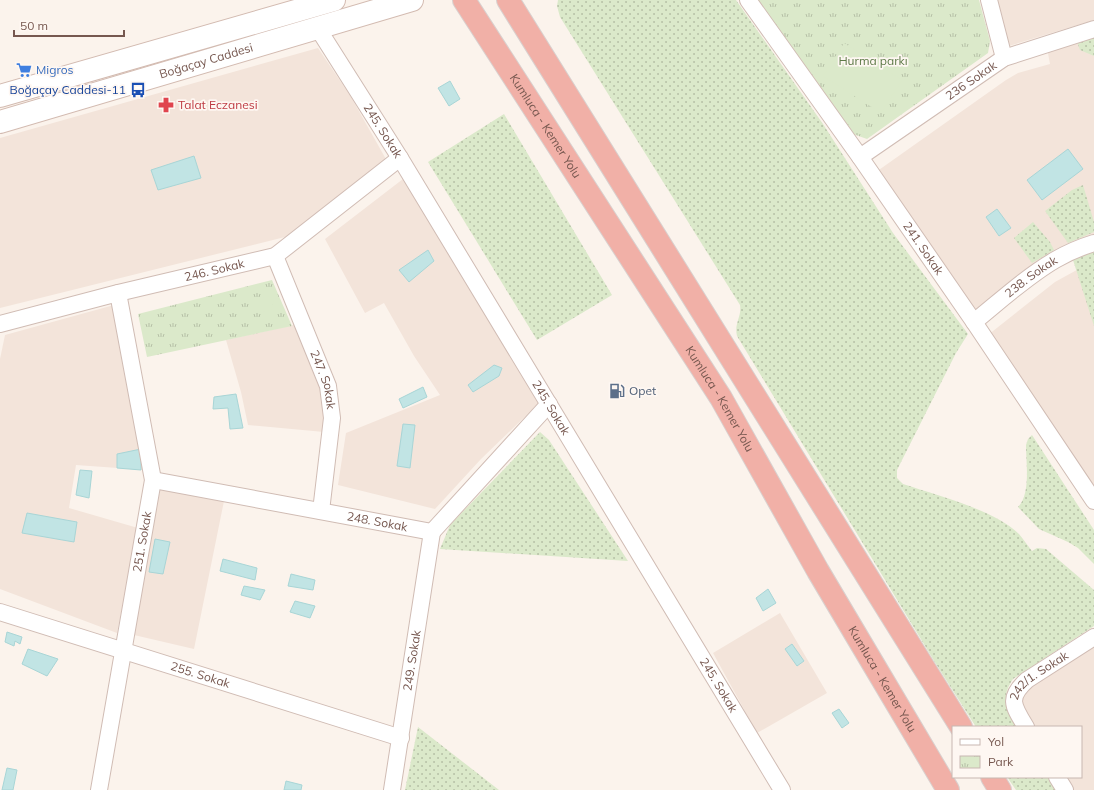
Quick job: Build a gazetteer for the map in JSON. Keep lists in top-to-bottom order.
{
  "streets": {
    "highway": ["Kumluca - Kemer Yolu"],
    "main road": ["Boğaçay Caddesi"],
    "street": [
      "236 Sokak",
      "245. Sokak",
      "241. Sokak",
      "246. Sokak",
      "238. Sokak",
      "247. Sokak",
      "248. Sokak",
      "251. Sokak",
      "249. Sokak",
      "255. Sokak",
      "242/1. Sokak"
    ]
  },
  "crossings": [
    ["Boğaçay Caddesi", "245. Sokak"],
    ["236 Sokak", "241. Sokak"],
    ["245. Sokak", "246. Sokak"],
    ["241. Sokak", "238. Sokak"],
    ["246. Sokak", "247. Sokak"],
    ["246. Sokak", "251. Sokak"],
    ["247. Sokak", "248. Sokak"],
    ["248. Sokak", "251. Sokak"],
    ["248. Sokak", "249. Sokak"],
    ["251. Sokak", "255. Sokak"],
    ["249. Sokak", "255. Sokak"]
  ],
  "parks": ["Hurma parkı"],
  "places": {
    "supermarket": ["Migros"],
    "bus stop": ["Boğaçay Caddesi-11"],
    "pharmacy": ["Talat Eczanesi"],
    "fuel station": ["Opet"]
  },
  "legend": ["Yol", "Park"],
  "scale_bar": "50 m"
}
